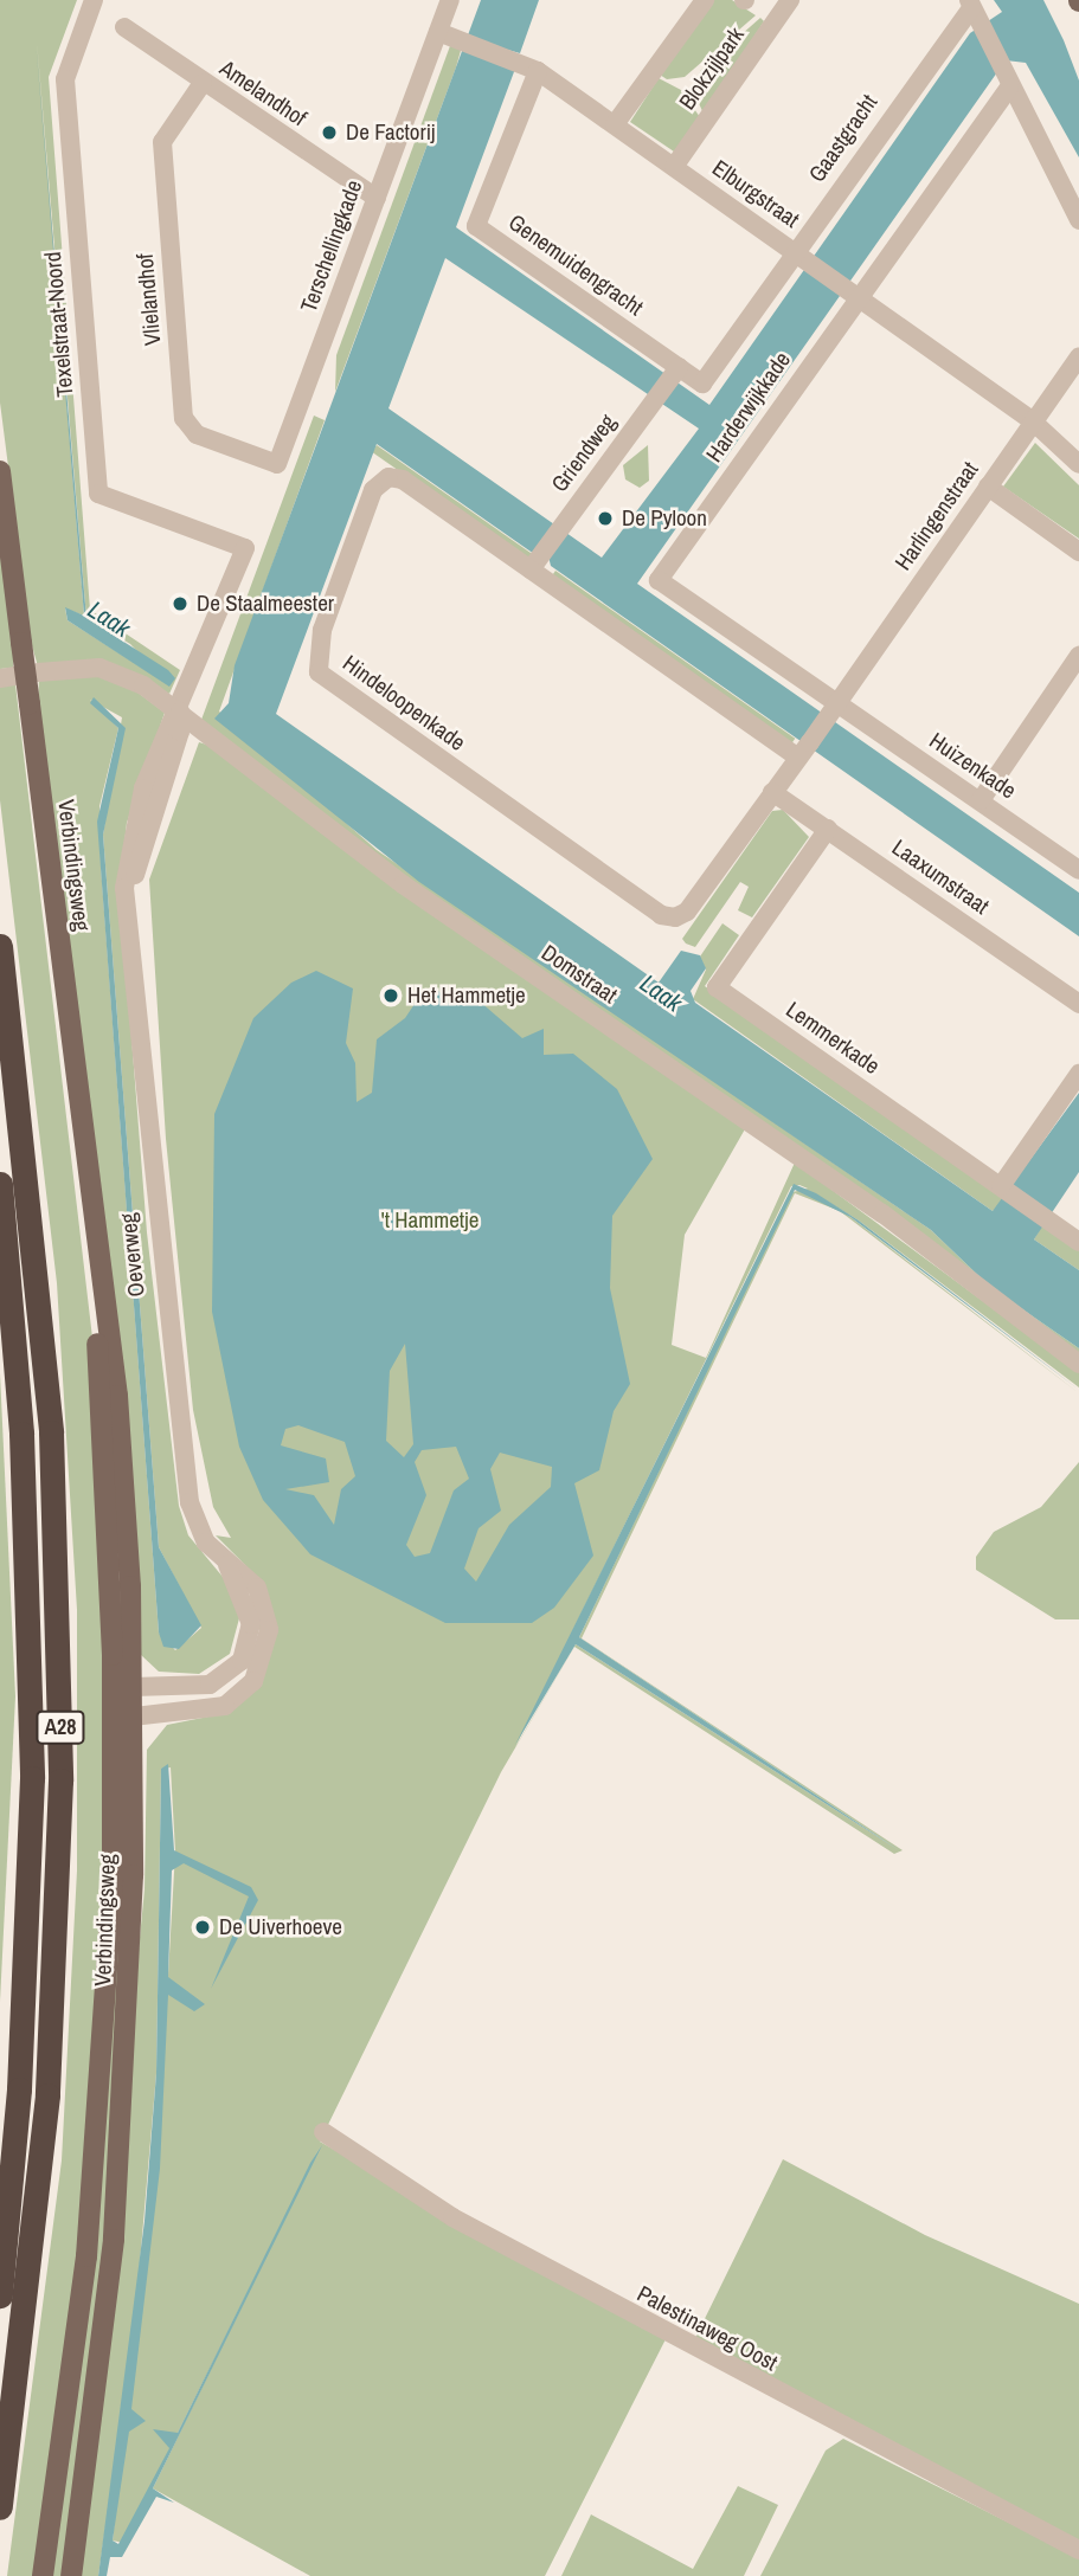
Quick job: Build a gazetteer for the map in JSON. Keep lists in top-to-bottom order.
{
  "streets": {
    "highway": ["A28"],
    "main road": ["Verbindingsweg"],
    "street": [
      "Blokzijlpark",
      "Amelandhof",
      "Gaastgracht",
      "Elburgstraat",
      "Terschellingkade",
      "Genemuidengracht",
      "Vlielandhof",
      "Texelstraat-Noord",
      "Harderwijkkade",
      "Griendweg",
      "Harlingenstraat",
      "Hindeloopenkade",
      "Huizenkade",
      "Laaxumstraat",
      "Domstraat",
      "Lemmerkade",
      "Oeverweg",
      "Palestinaweg Oost"
    ]
  },
  "crossings": [
    ["Blokzijlpark", "Elburgstraat"],
    ["Amelandhof", "Terschellingkade"],
    ["Amelandhof", "Vlielandhof"],
    ["Gaastgracht", "Elburgstraat"],
    ["Gaastgracht", "Genemuidengracht"],
    ["Elburgstraat", "Terschellingkade"],
    ["Elburgstraat", "Genemuidengracht"],
    ["Elburgstraat", "Harderwijkkade"],
    ["Elburgstraat", "Harlingenstraat"],
    ["Terschellingkade", "Vlielandhof"],
    ["Genemuidengracht", "Griendweg"],
    ["Texelstraat-Noord", "Oeverweg"],
    ["Harderwijkkade", "Harlingenstraat"],
    ["Harderwijkkade", "Hindeloopenkade"],
    ["Harderwijkkade", "Huizenkade"],
    ["Griendweg", "Hindeloopenkade"],
    ["Harlingenstraat", "Hindeloopenkade"],
    ["Harlingenstraat", "Huizenkade"],
    ["Hindeloopenkade", "Huizenkade"],
    ["Hindeloopenkade", "Laaxumstraat"],
    ["Verbindingsweg", "Oeverweg"],
    ["Laaxumstraat", "Lemmerkade"],
    ["Domstraat", "Oeverweg"]
  ],
  "water": ["Laak"],
  "parks": ["'t Hammetje"],
  "places": [
    "De Factorij",
    "De Pyloon",
    "De Staalmeester",
    "Het Hammetje",
    "De Uiverhoeve"
  ]
}
